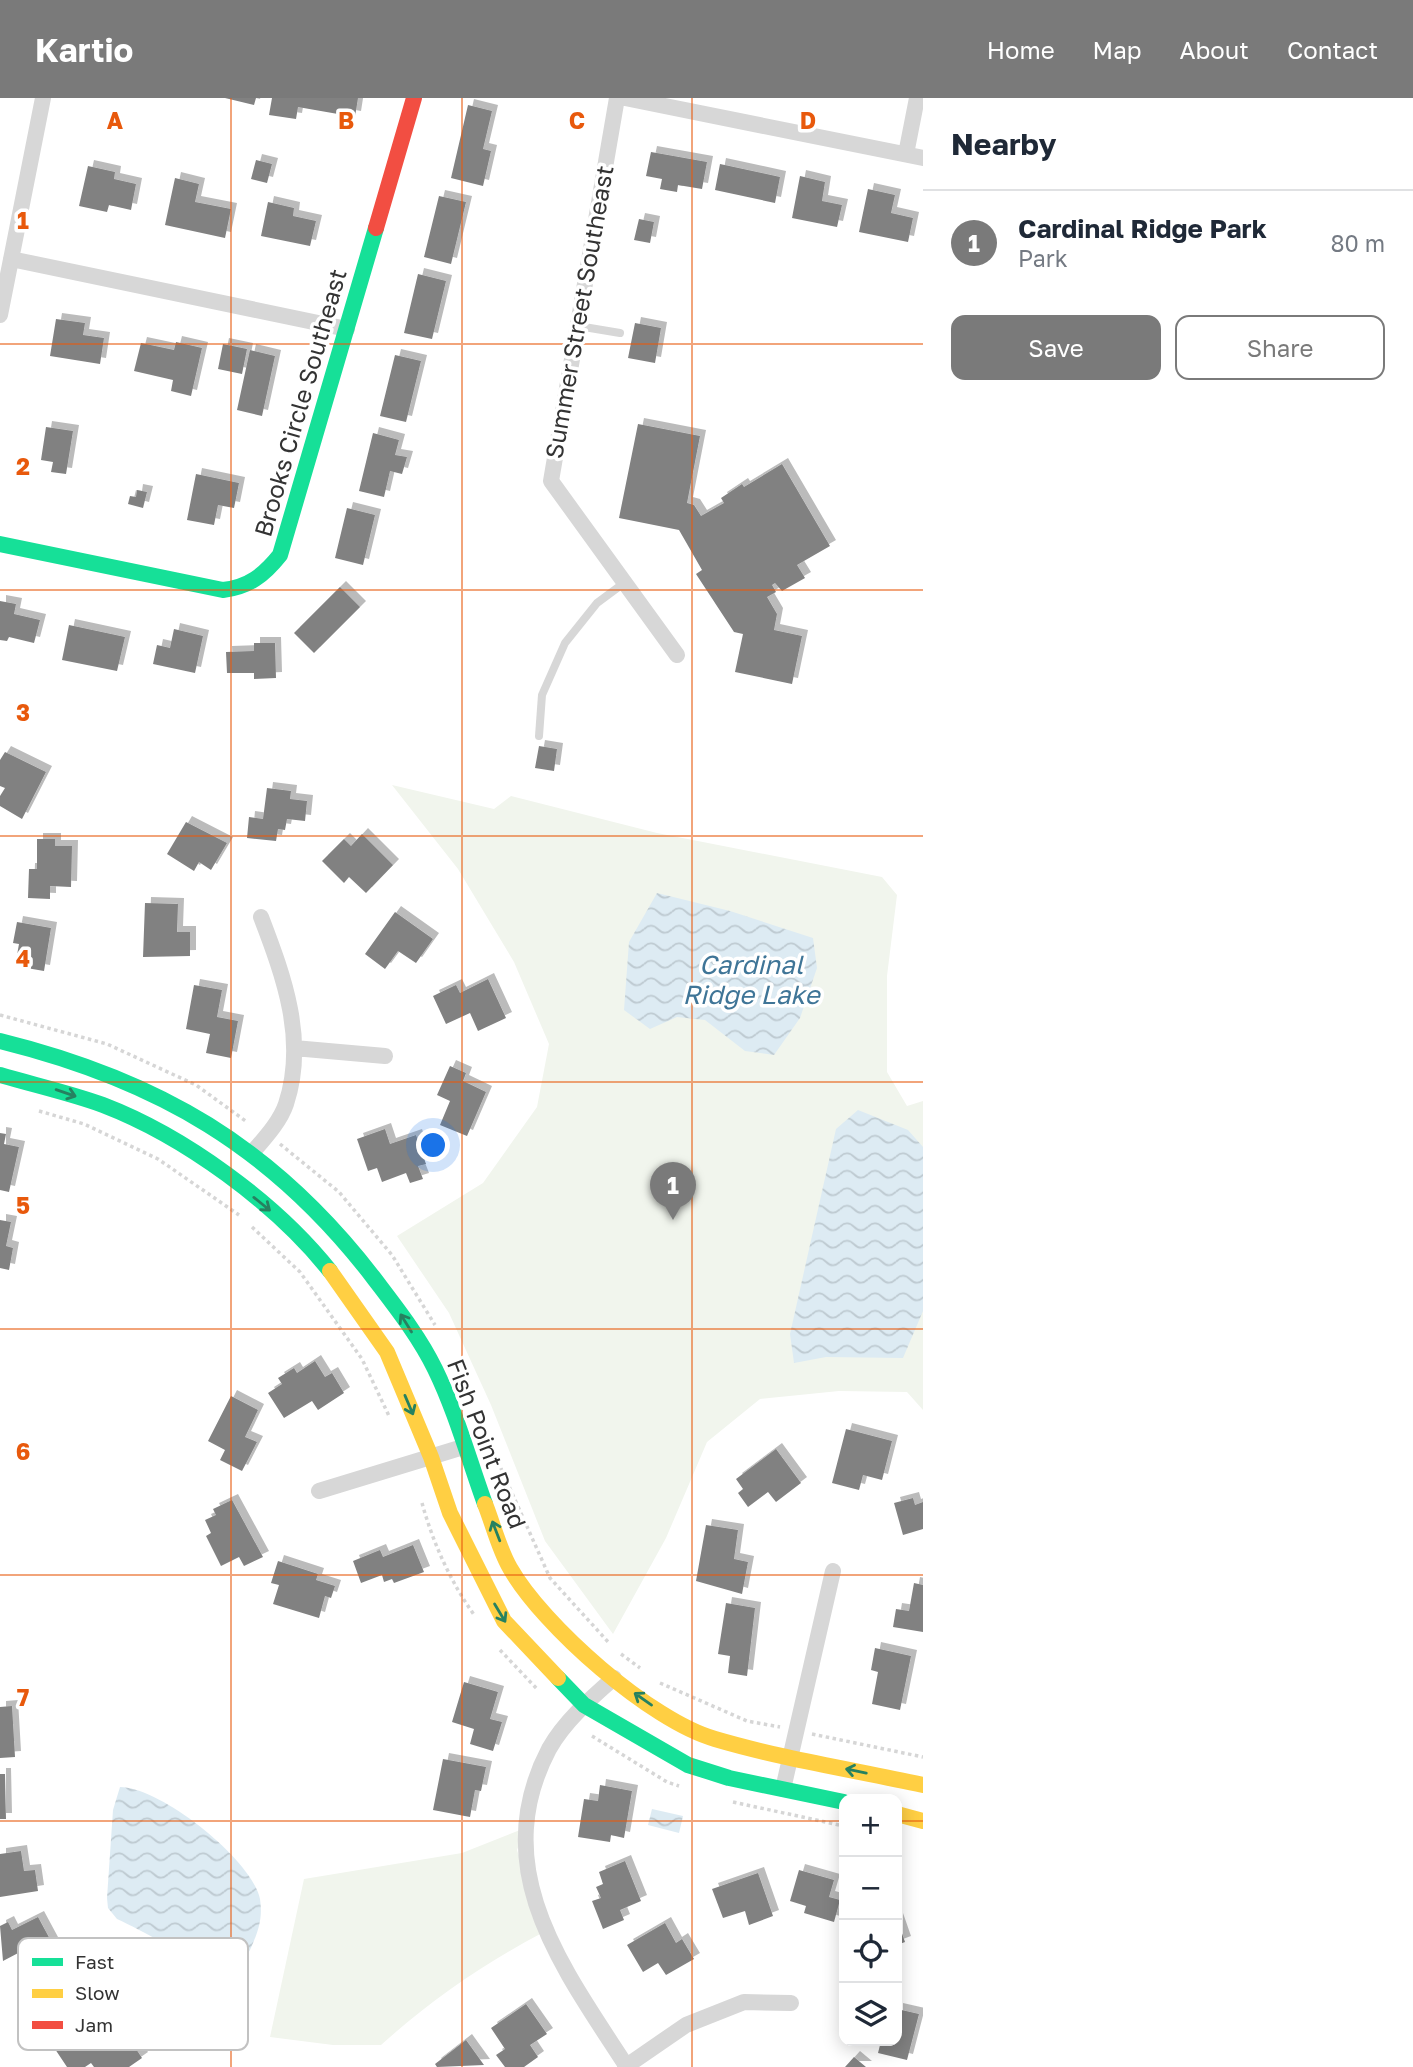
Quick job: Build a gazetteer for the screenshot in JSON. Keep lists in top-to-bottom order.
{
  "streets": {
    "street": ["Summer Street Southeast", "Brooks Circle Southeast", "Fish Point Road"]
  },
  "water": ["Cardinal Ridge Lake"],
  "legend": ["Fast", "Slow", "Jam"],
  "page": {
    "header": "Kartio",
    "nav": [
      "Home",
      "Map",
      "About",
      "Contact"
    ],
    "heading": "Nearby",
    "list": [
      {
        "mark": "1",
        "name": "Cardinal Ridge Park",
        "note": "Park",
        "value": "80 m"
      }
    ],
    "buttons": ["Save", "Share"],
    "pins": "1",
    "map_buttons": ["+", "−"]
  },
  "grid": {
    "columns": [
      "A",
      "B",
      "C",
      "D"
    ],
    "rows": [
      "1",
      "2",
      "3",
      "4",
      "5",
      "6",
      "7"
    ]
  }
}
